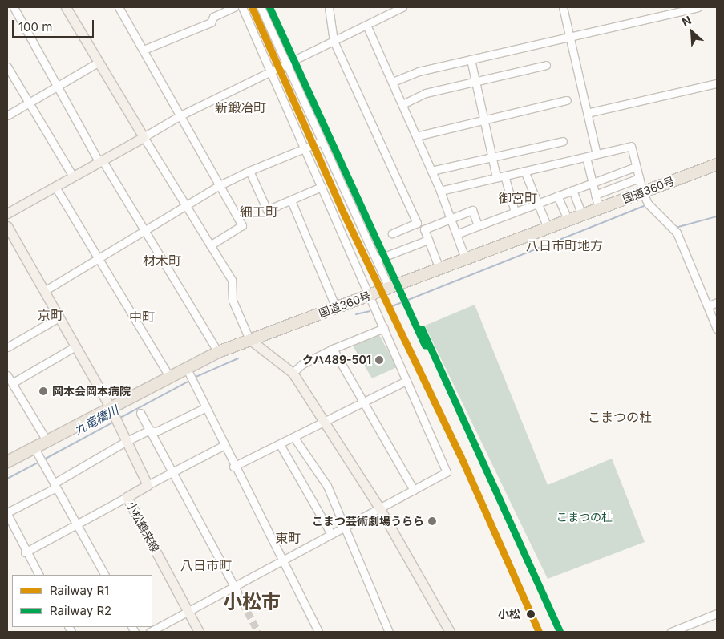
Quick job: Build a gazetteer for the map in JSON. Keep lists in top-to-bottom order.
{
  "streets": {
    "highway": ["国道360号"],
    "main road": ["小松鶴来線"]
  },
  "districts": [
    "新鍛冶町",
    "御宮町",
    "細工町",
    "八日市町地方",
    "材木町",
    "京町",
    "中町",
    "こまつの杜",
    "東町",
    "八日市町",
    "小松市"
  ],
  "water": ["九竜橋川"],
  "parks": ["こまつの杜"],
  "places": [
    "クハ489-501",
    "岡本会岡本病院",
    "こまつ芸術劇場うらら",
    "小松"
  ],
  "lines": ["rail line R1", "rail line R2"],
  "legend": ["Railway R1", "Railway R2"],
  "scale_bar": "100 m",
  "north": "top left"
}
